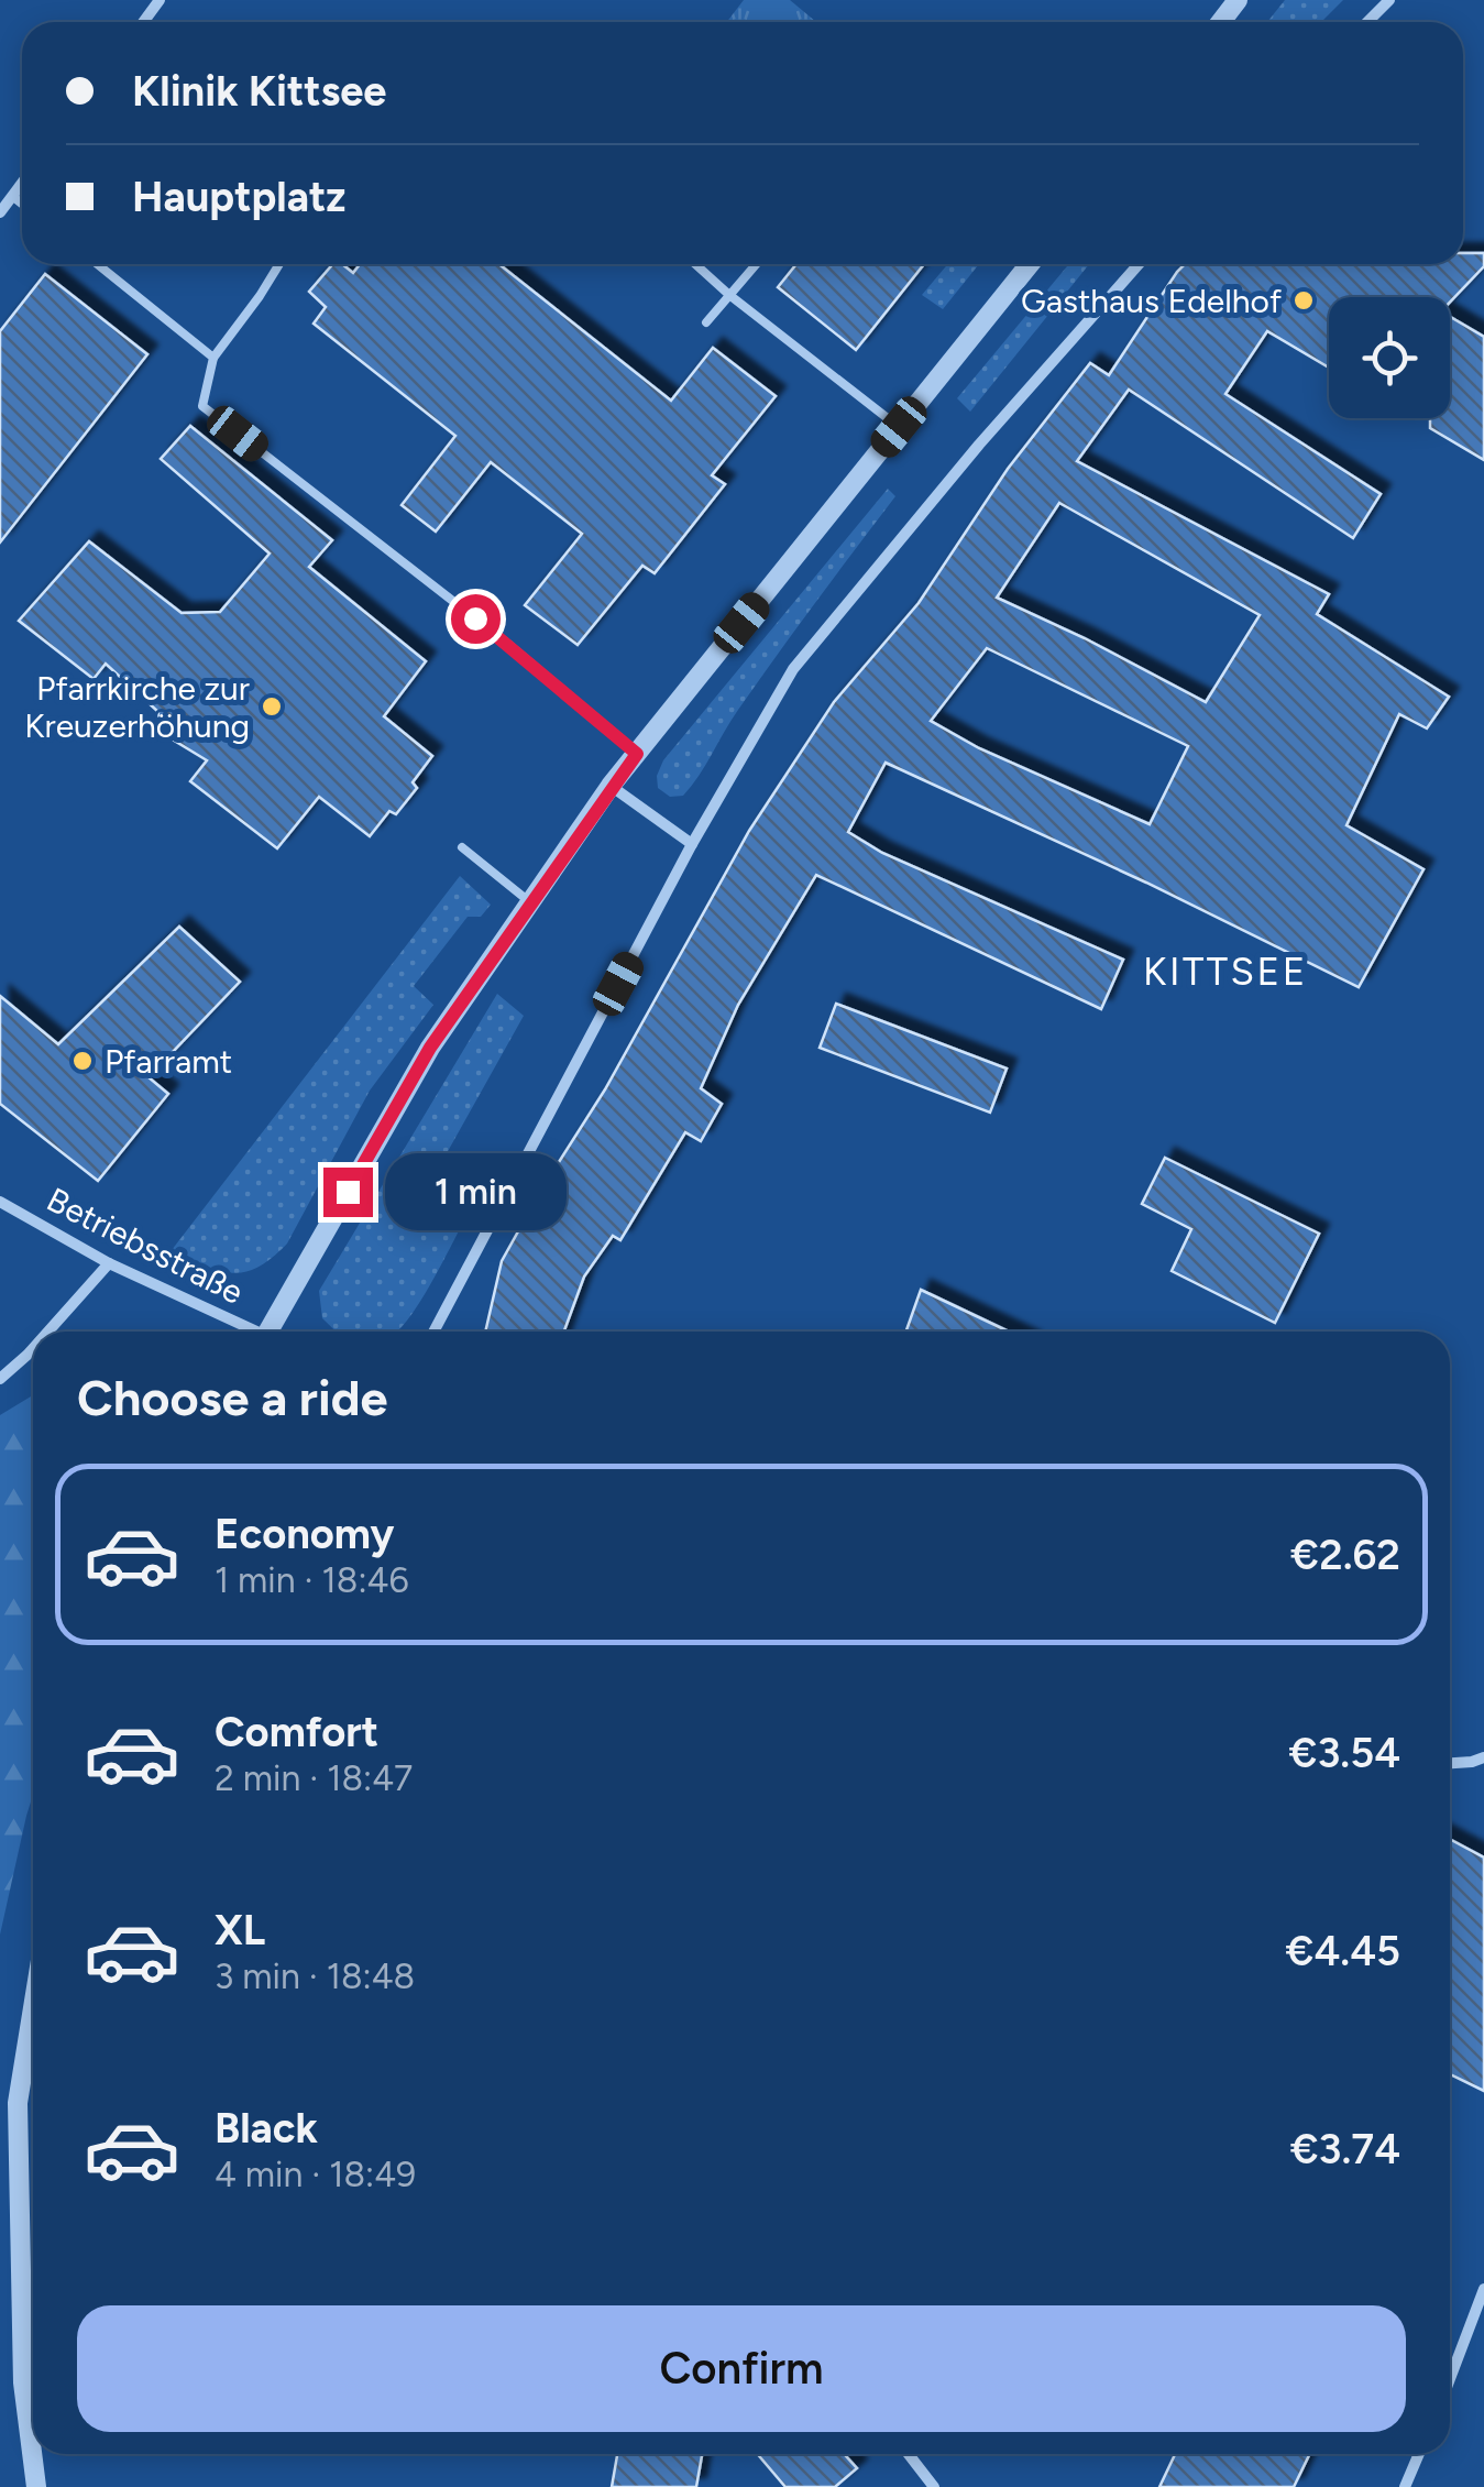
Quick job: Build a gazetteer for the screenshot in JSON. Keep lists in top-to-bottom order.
{
  "streets": {
    "street": ["Betriebsstraße"]
  },
  "districts": ["KITTSEE"],
  "places": ["Gasthaus Edelhof", "Pfarrkirche zur Kreuzerhöhung", "Pfarramt"],
  "page": {
    "banner": ["Klinik Kittsee", "Hauptplatz"],
    "bubble": "1 min",
    "heading": "Choose a ride",
    "list": [
      {
        "name": "Economy",
        "note": "1 min · 18:46",
        "value": "€2.62"
      },
      {
        "name": "Comfort",
        "note": "2 min · 18:47",
        "value": "€3.54"
      },
      {
        "name": "XL",
        "note": "3 min · 18:48",
        "value": "€4.45"
      },
      {
        "name": "Black",
        "note": "4 min · 18:49",
        "value": "€3.74"
      }
    ],
    "buttons": "Confirm"
  }
}
